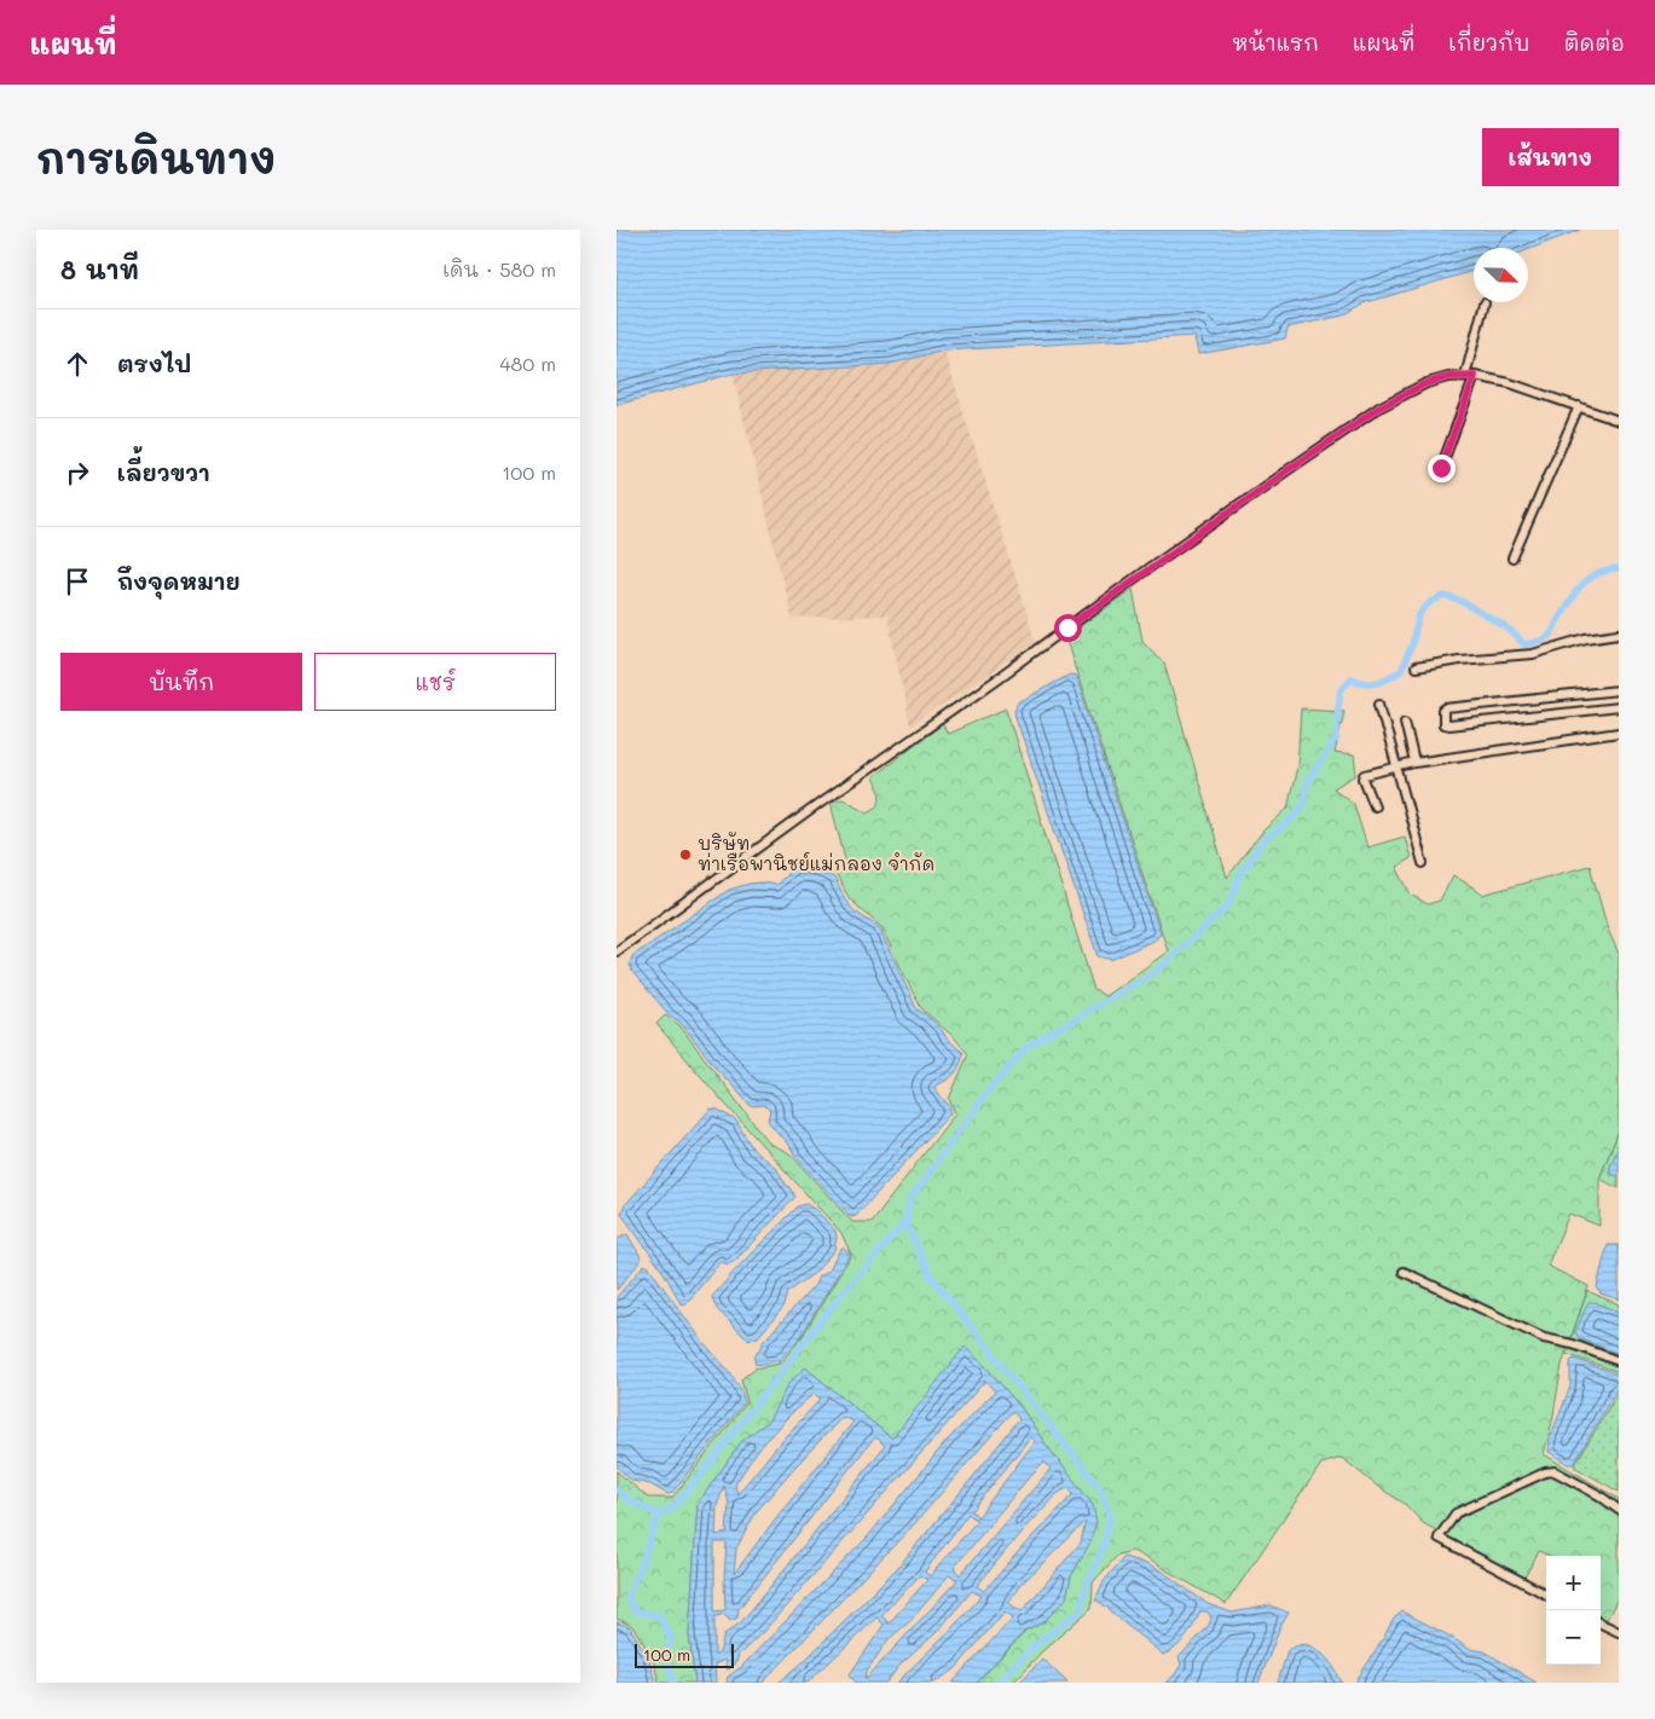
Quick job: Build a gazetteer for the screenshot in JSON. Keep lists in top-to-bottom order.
{
  "places": ["บริษัท ท่าเรือพานิชย์แม่กลอง จำกัด"],
  "scale_bar": "100 m",
  "north": "bottom right",
  "page": {
    "header": "แผนที่",
    "nav": [
      "หน้าแรก",
      "แผนที่",
      "เกี่ยวกับ",
      "ติดต่อ"
    ],
    "buttons": [
      "เส้นทาง",
      ["บันทึก", "แชร์"]
    ],
    "title": "การเดินทาง",
    "heading": ["8 นาที", "เดิน · 580 m"],
    "list": [
      ["ตรงไป", "480 m"],
      ["เลี้ยวขวา", "100 m"],
      "ถึงจุดหมาย"
    ],
    "map_buttons": ["+", "−"],
    "scale": "100 m"
  }
}
